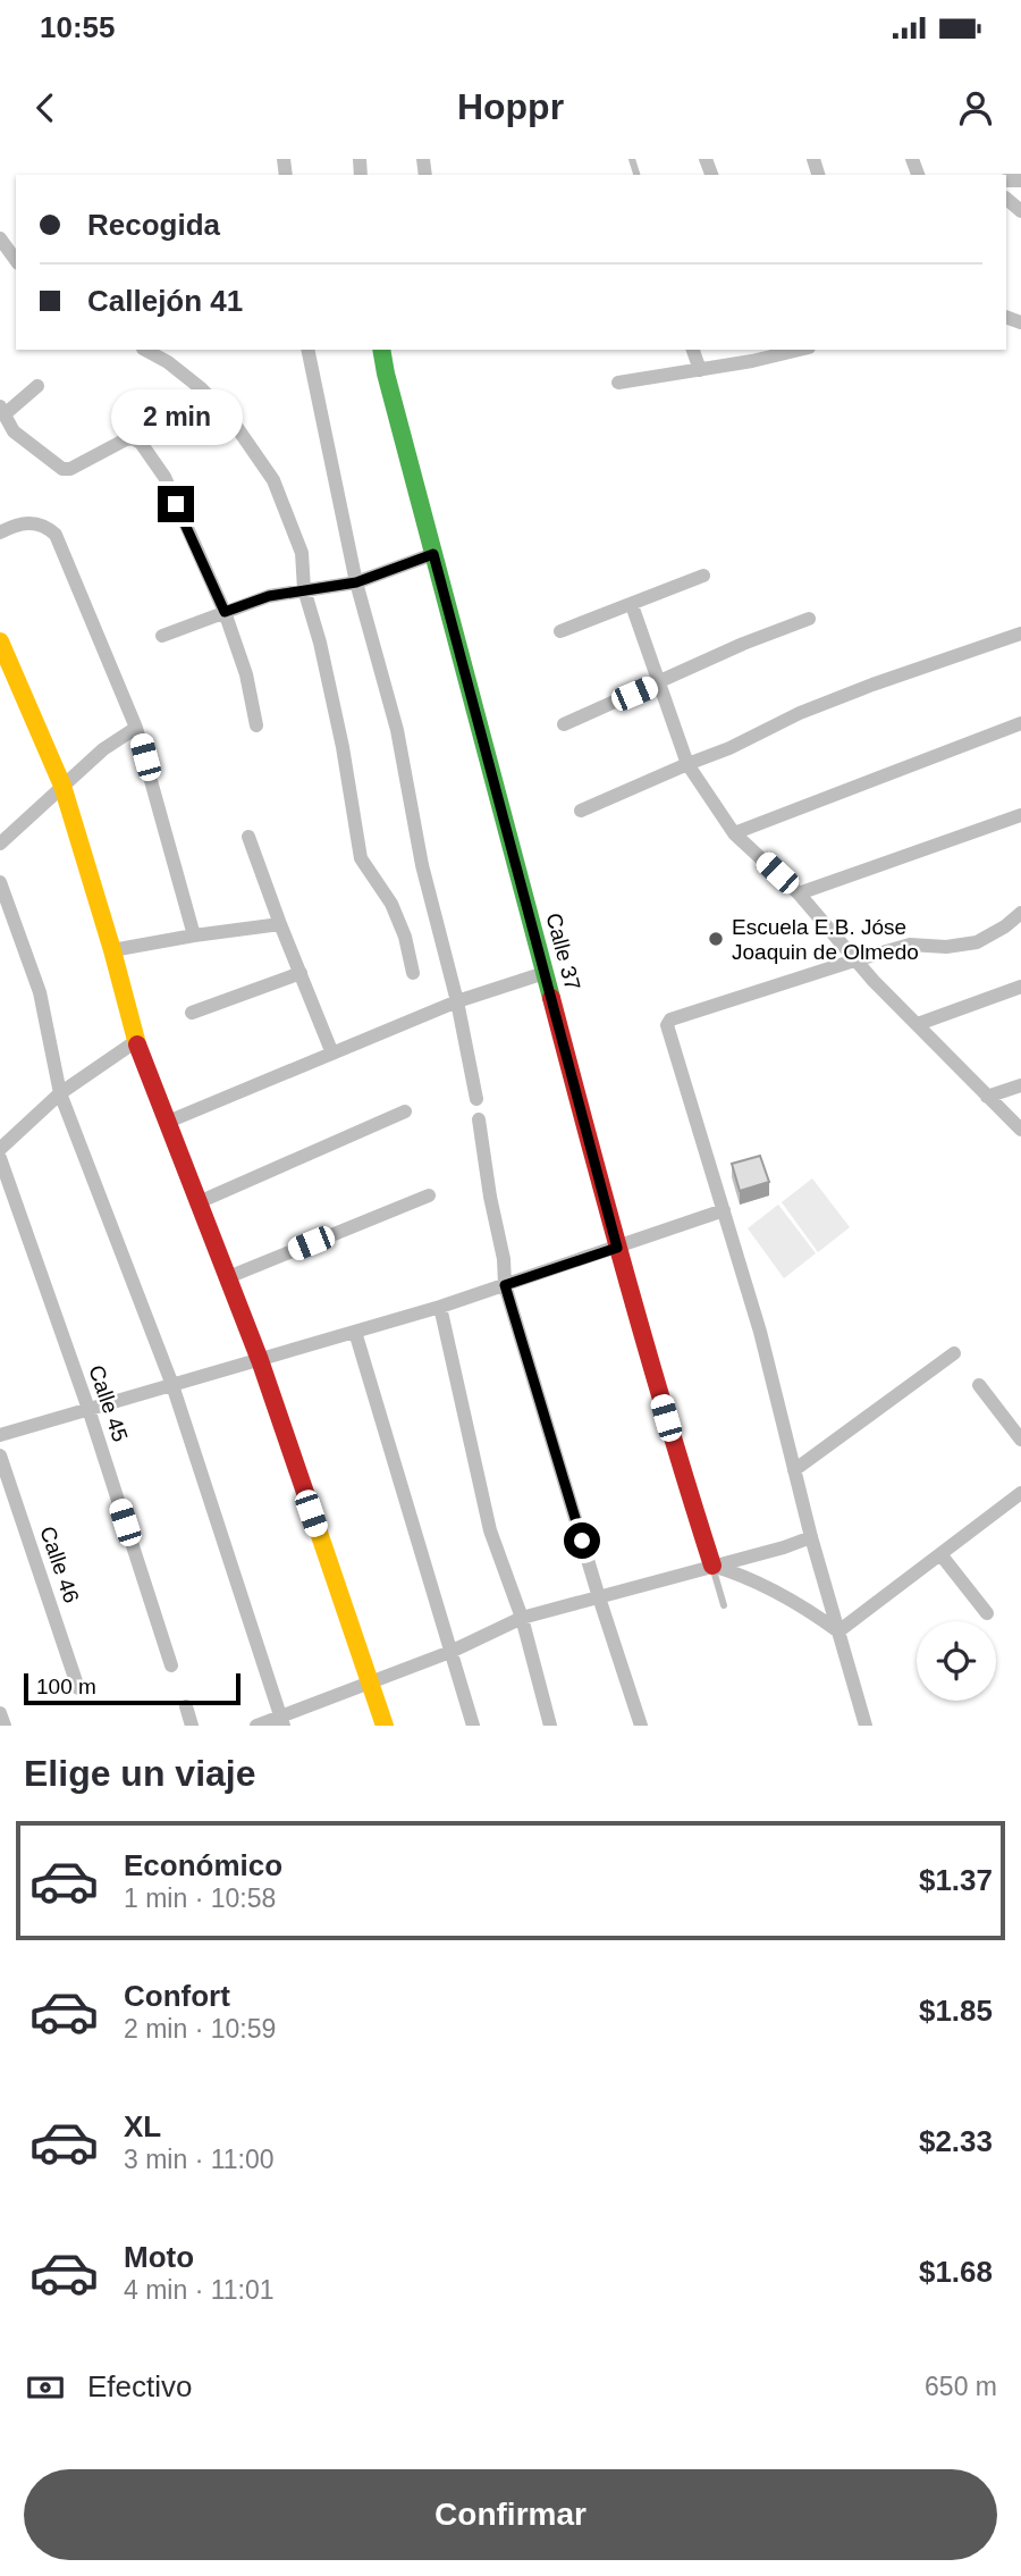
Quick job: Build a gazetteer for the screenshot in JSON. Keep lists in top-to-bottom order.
{
  "streets": {
    "street": ["Calle 37", "Calle 45", "Calle 46"]
  },
  "places": ["Escuela E.B. Jóse Joaquin de Olmedo"],
  "scale_bar": "100 m",
  "page": {
    "status": "10:55",
    "header": "Hoppr",
    "banner": ["Recogida", "Callejón 41"],
    "bubble": "2 min",
    "scale": "100 m",
    "heading": "Elige un viaje",
    "list": [
      {
        "name": "Económico",
        "note": "1 min · 10:58",
        "value": "$1.37"
      },
      {
        "name": "Confort",
        "note": "2 min · 10:59",
        "value": "$1.85"
      },
      {
        "name": "XL",
        "note": "3 min · 11:00",
        "value": "$2.33"
      },
      {
        "name": "Moto",
        "note": "4 min · 11:01",
        "value": "$1.68"
      }
    ],
    "pay": ["Efectivo", "650 m"],
    "buttons": "Confirmar"
  }
}
